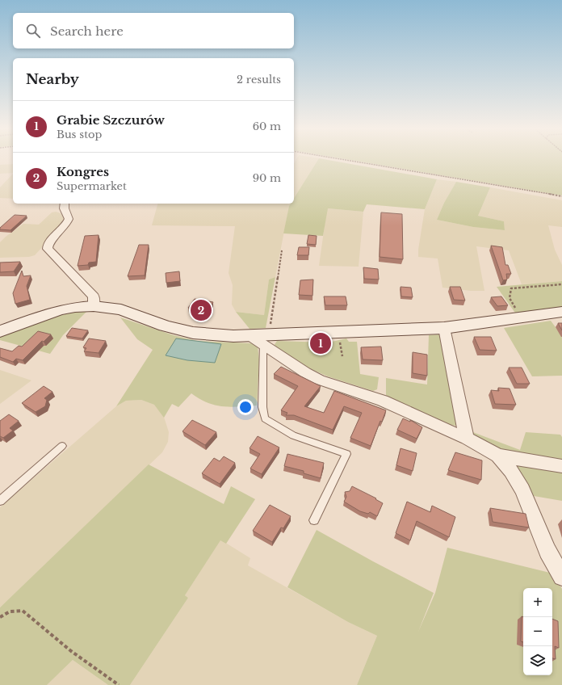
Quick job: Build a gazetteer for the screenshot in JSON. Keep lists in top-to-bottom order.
{
  "page": {
    "search": "Search here",
    "heading": ["Nearby", "2 results"],
    "list": [
      {
        "mark": "1",
        "name": "Grabie Szczurów",
        "note": "Bus stop",
        "value": "60 m"
      },
      {
        "mark": "2",
        "name": "Kongres",
        "note": "Supermarket",
        "value": "90 m"
      }
    ],
    "pins": ["2", "1"],
    "map_buttons": ["+", "−"]
  }
}
